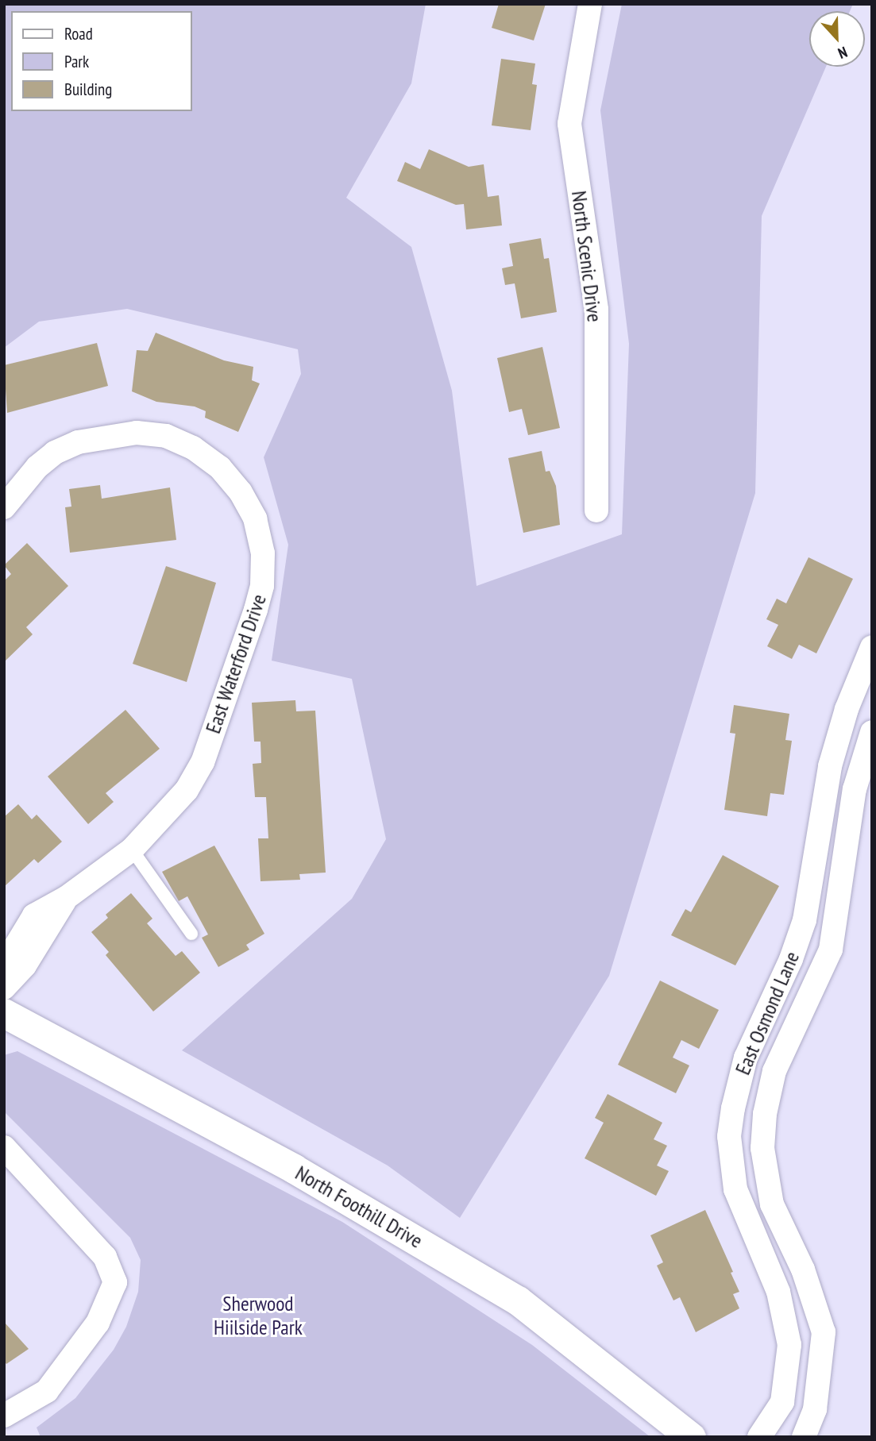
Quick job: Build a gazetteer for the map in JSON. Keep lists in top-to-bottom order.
{
  "streets": {
    "street": [
      "North Scenic Drive",
      "East Waterford Drive",
      "East Osmond Lane",
      "North Foothill Drive"
    ]
  },
  "parks": ["Sherwood Hiilside Park"],
  "legend": ["Road", "Park", "Building"],
  "north": "bottom"
}
